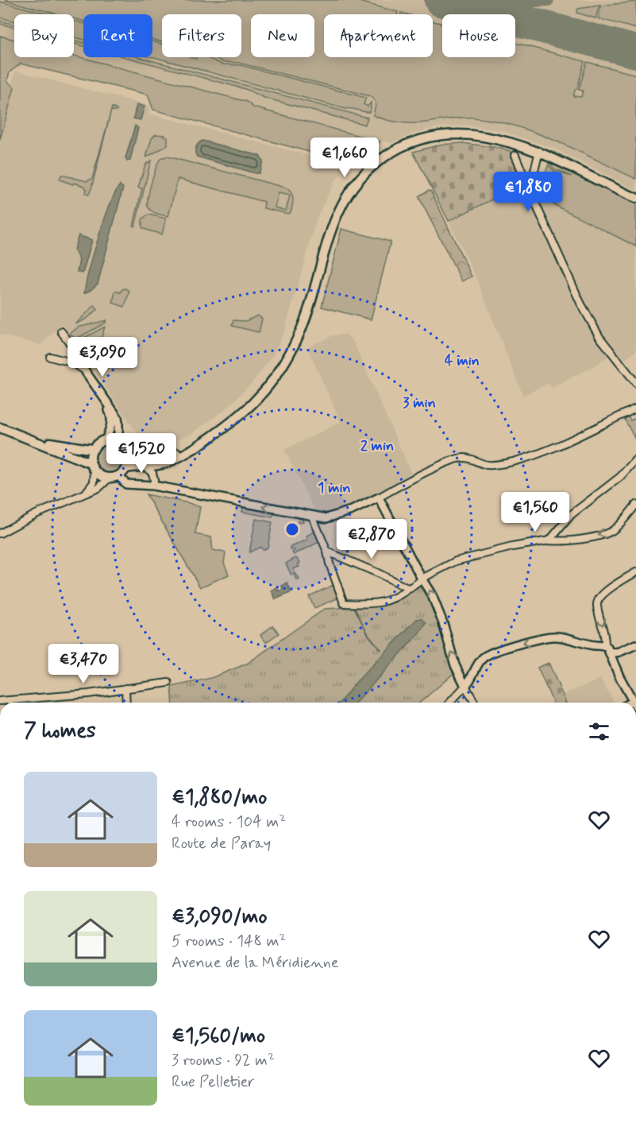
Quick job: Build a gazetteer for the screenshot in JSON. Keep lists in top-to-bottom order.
{
  "page": {
    "chip": [
      "Buy",
      "Rent",
      "Filters",
      "New",
      "Apartment",
      "House"
    ],
    "price": [
      "€1,660",
      "€1,880",
      "€3,090",
      "€1,520",
      "€1,560",
      "€2,870",
      "€3,470"
    ],
    "heading": "7 homes",
    "list": [
      {
        "name": "€1,880/mo",
        "note": "4 rooms · 104 m² · Route de Paray"
      },
      {
        "name": "€3,090/mo",
        "note": "5 rooms · 148 m² · Avenue de la Méridienne"
      },
      {
        "name": "€1,560/mo",
        "note": "3 rooms · 92 m² · Rue Pelletier"
      }
    ]
  },
  "rings": [
    "4 min",
    "3 min",
    "2 min",
    "1 min"
  ]
}
